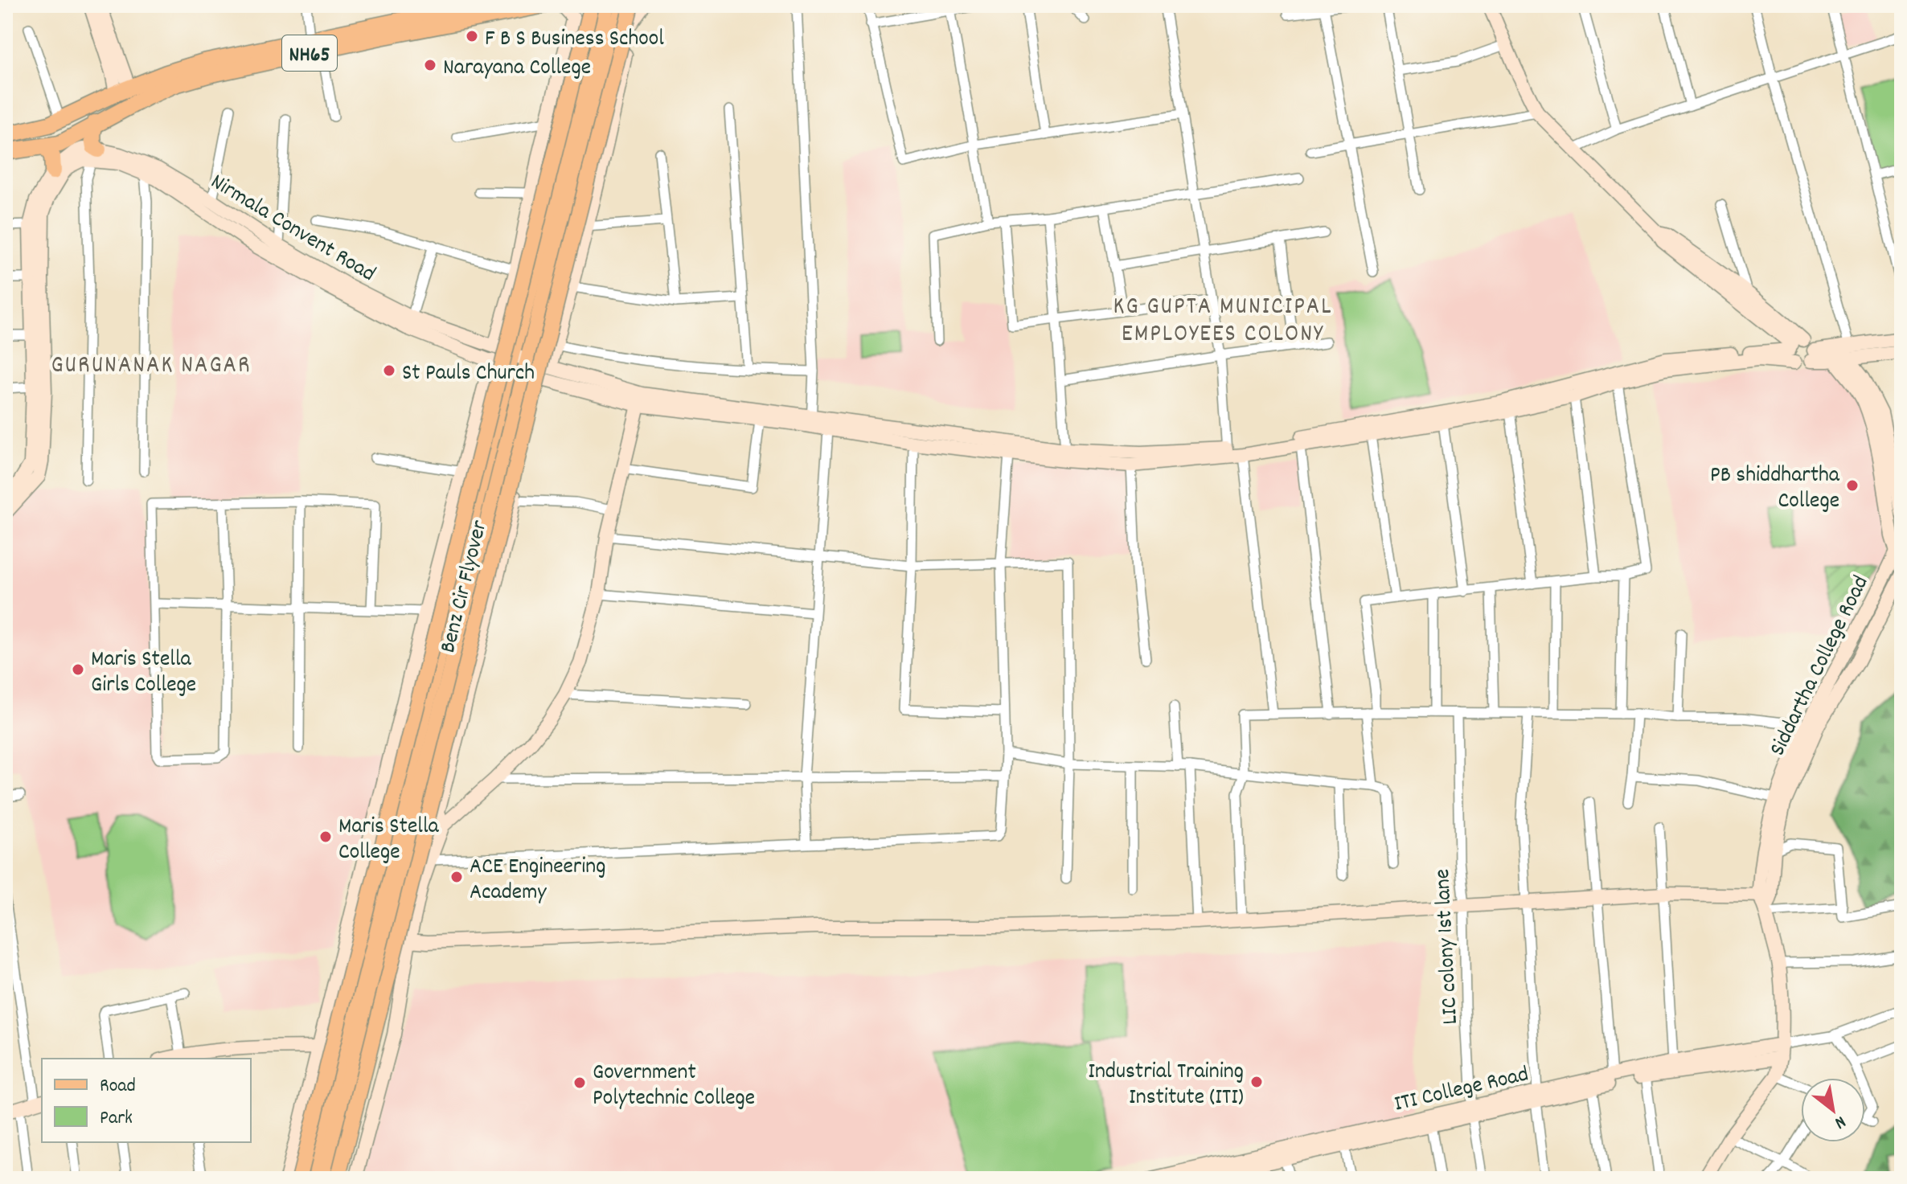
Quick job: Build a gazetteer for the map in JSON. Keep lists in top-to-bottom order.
{
  "streets": {
    "highway": ["NH65"],
    "main road": ["Benz Cir Flyover"],
    "street": [
      "Nirmala Convent Road",
      "Siddartha College Road",
      "LIC colony 1st lane",
      "ITI College Road"
    ]
  },
  "crossings": [
    ["Siddartha College Road", "ITI College Road"],
    ["LIC colony 1st lane", "ITI College Road"]
  ],
  "districts": ["KG GUPTA MUNICIPAL EMPLOYEES COLONY", "GURUNANAK NAGAR"],
  "places": [
    "F B S Business School",
    "Narayana College",
    "St Pauls Church",
    "PB shiddhartha College",
    "Maris Stella Girls College",
    "Maris Stella College",
    "ACE Engineering Academy",
    "Industrial Training Institute (ITI)",
    "Government Polytechnic College"
  ],
  "legend": ["Road", "Park"],
  "north": "bottom right"
}
